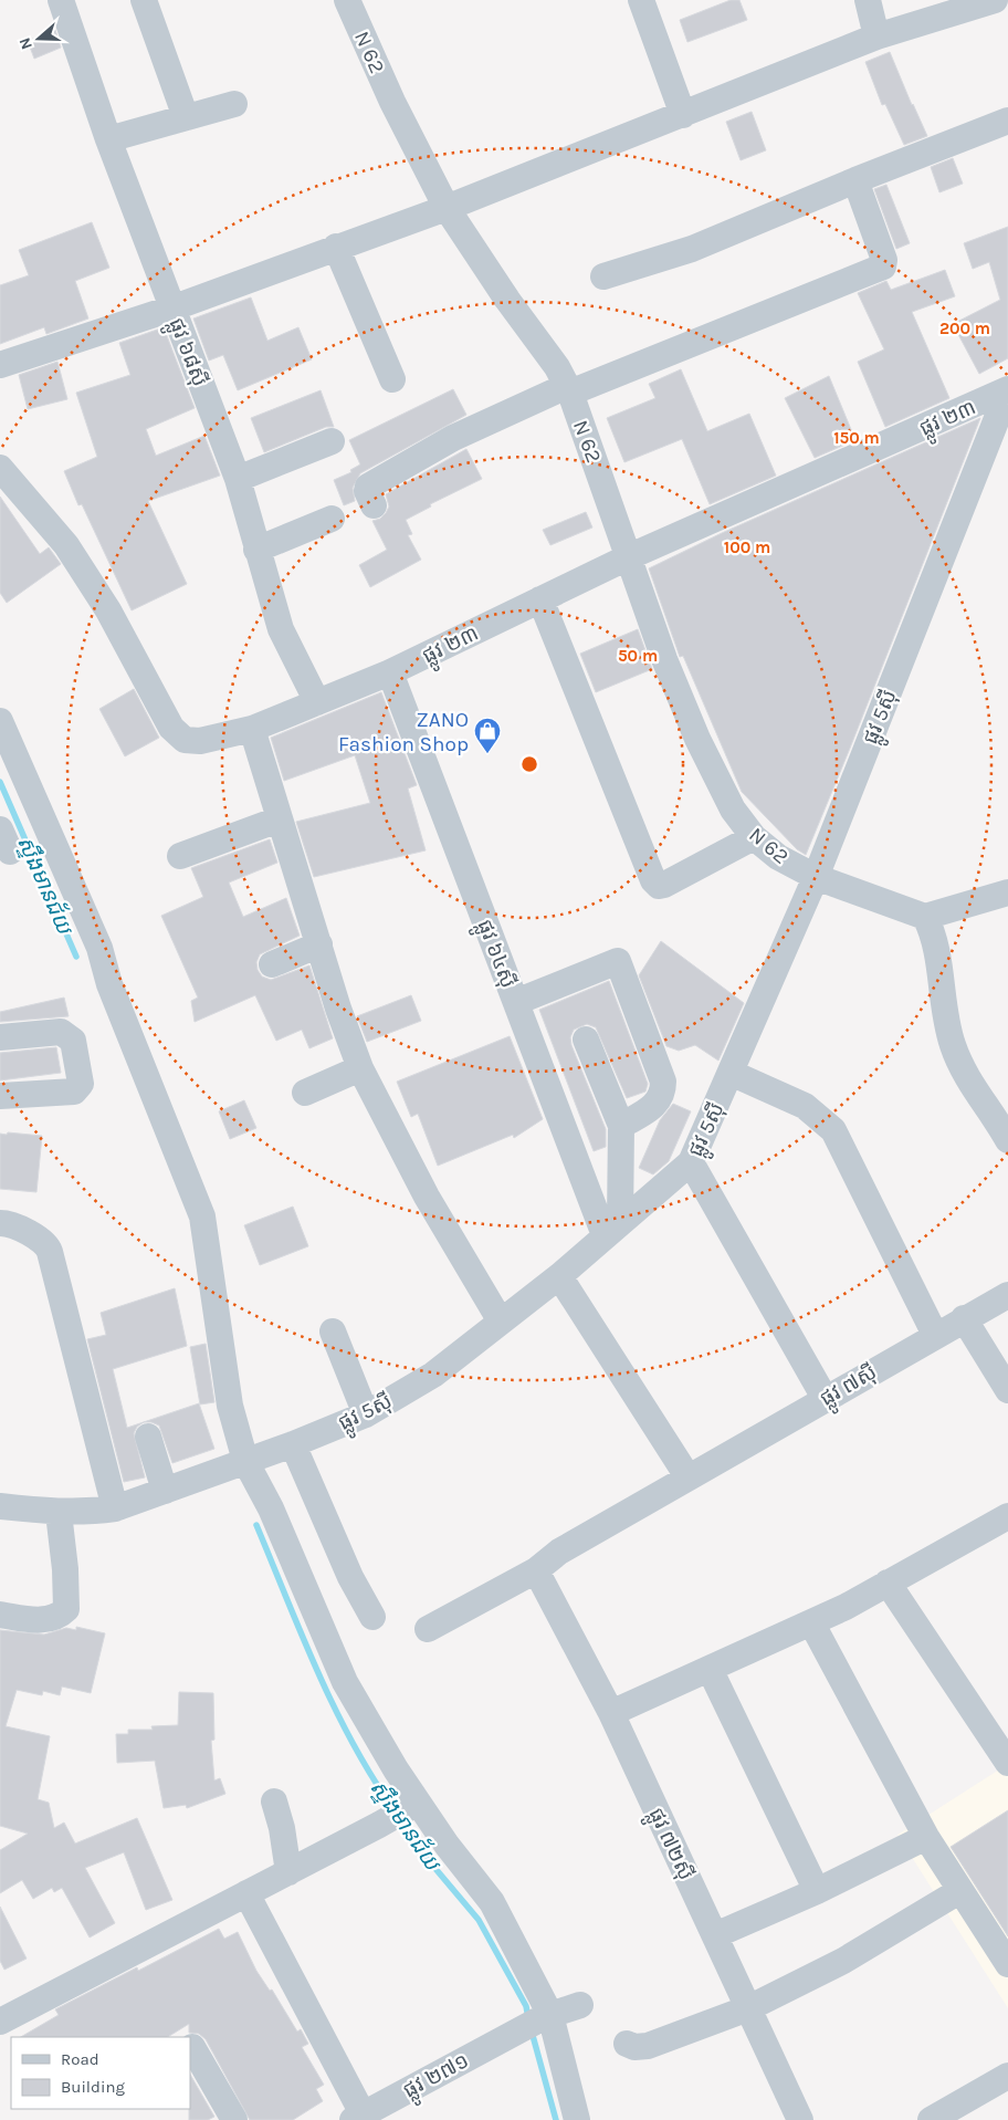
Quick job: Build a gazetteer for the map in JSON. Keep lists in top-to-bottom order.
{
  "streets": {
    "street": [
      "N 62",
      "ផ្លូវ ៦៨ស៊ី",
      "ផ្លូវ ២៣",
      "ផ្លូវ 5ស៊ី",
      "ផ្លូវ ៦៤ស៊ី",
      "ផ្លូវ ៧ស៊ី",
      "ផ្លូវ ៧២ស៊ី",
      "ផ្លូវ ២៧១"
    ]
  },
  "crossings": [
    ["N 62", "ផ្លូវ ២៣"],
    ["N 62", "ផ្លូវ 5ស៊ី"],
    ["ផ្លូវ ៦៨ស៊ី", "ផ្លូវ ២៣"],
    ["ផ្លូវ ២៣", "ផ្លូវ 5ស៊ី"],
    ["ផ្លូវ ២៣", "ផ្លូវ ៦៤ស៊ី"],
    ["ផ្លូវ 5ស៊ី", "ផ្លូវ ៦៤ស៊ី"],
    ["ផ្លូវ ៧ស៊ី", "ផ្លូវ ៧២ស៊ី"]
  ],
  "water": ["ស្ទឹងមានជ័យ"],
  "places": {
    "shop": ["ZANO Fashion Shop"]
  },
  "legend": ["Road", "Building"],
  "north": "left",
  "rings": [
    "200 m",
    "150 m",
    "100 m",
    "50 m"
  ]
}
